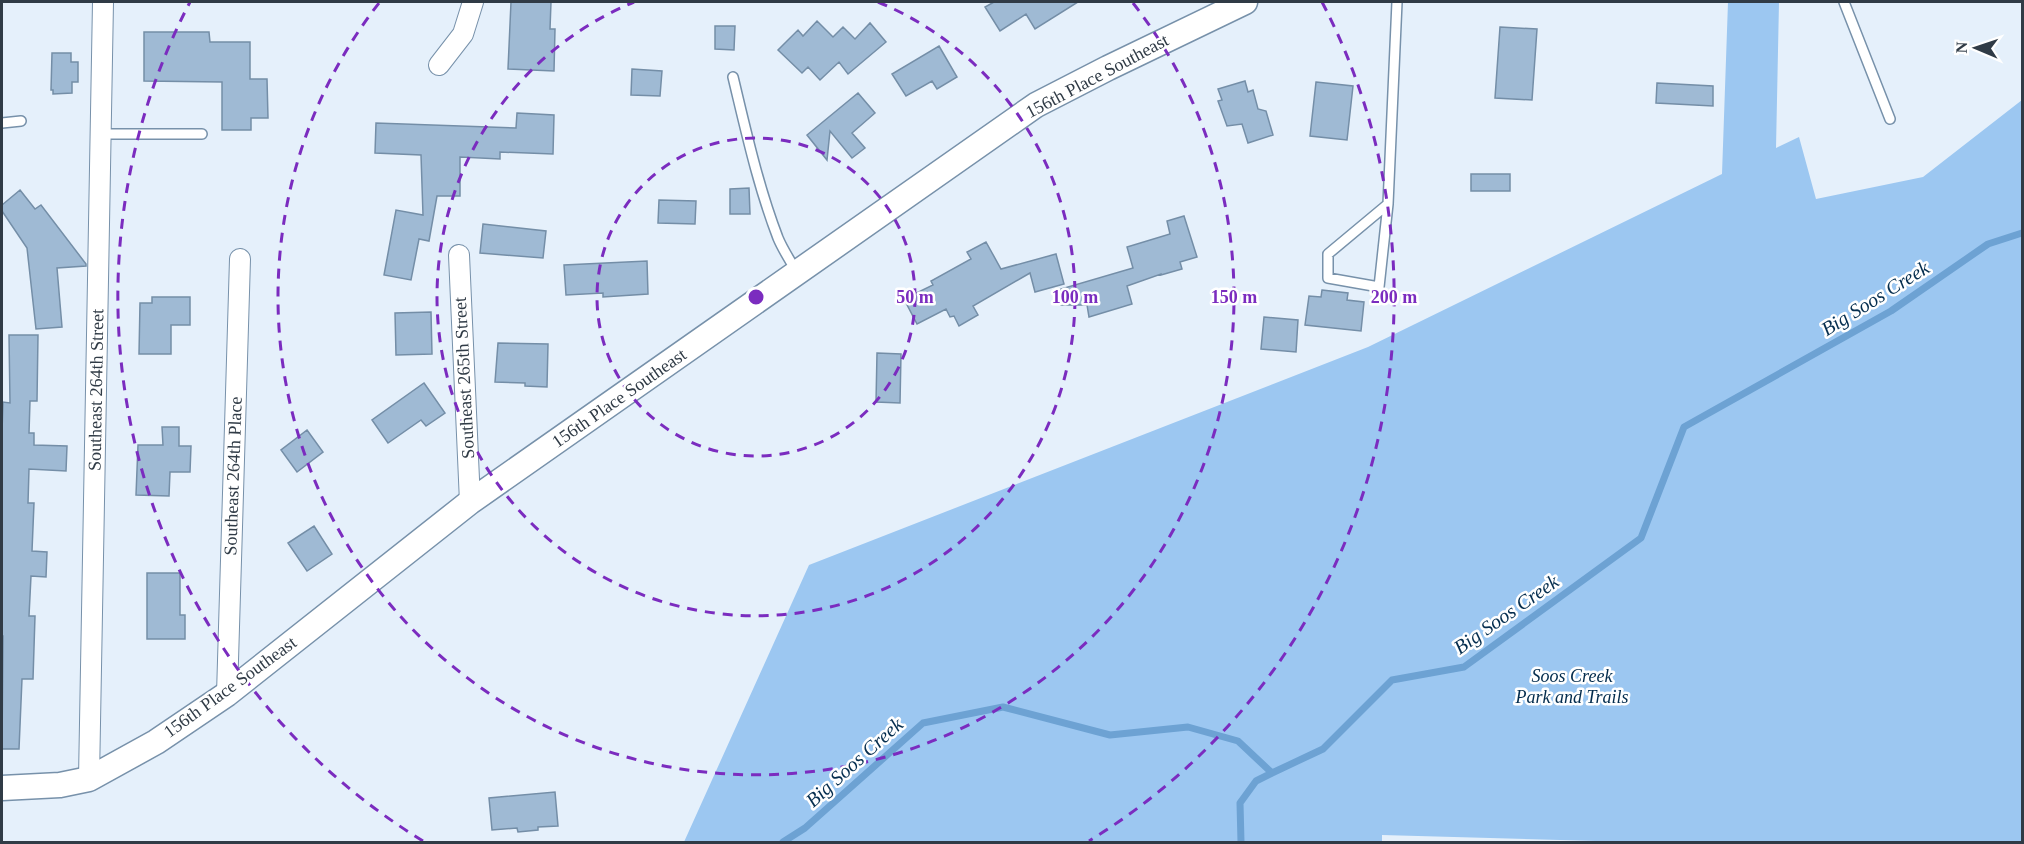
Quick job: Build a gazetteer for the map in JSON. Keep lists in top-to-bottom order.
{
  "streets": {
    "street": [
      "156th Place Southeast",
      "Southeast 265th Street",
      "Southeast 264th Street",
      "Southeast 264th Place"
    ]
  },
  "crossings": [
    ["156th Place Southeast", "Southeast 265th Street"],
    ["156th Place Southeast", "Southeast 264th Street"],
    ["156th Place Southeast", "Southeast 264th Place"]
  ],
  "water": ["Big Soos Creek"],
  "parks": ["Soos Creek Park and Trails"],
  "north": "left",
  "rings": [
    "50 m",
    "100 m",
    "150 m",
    "200 m"
  ]
}
